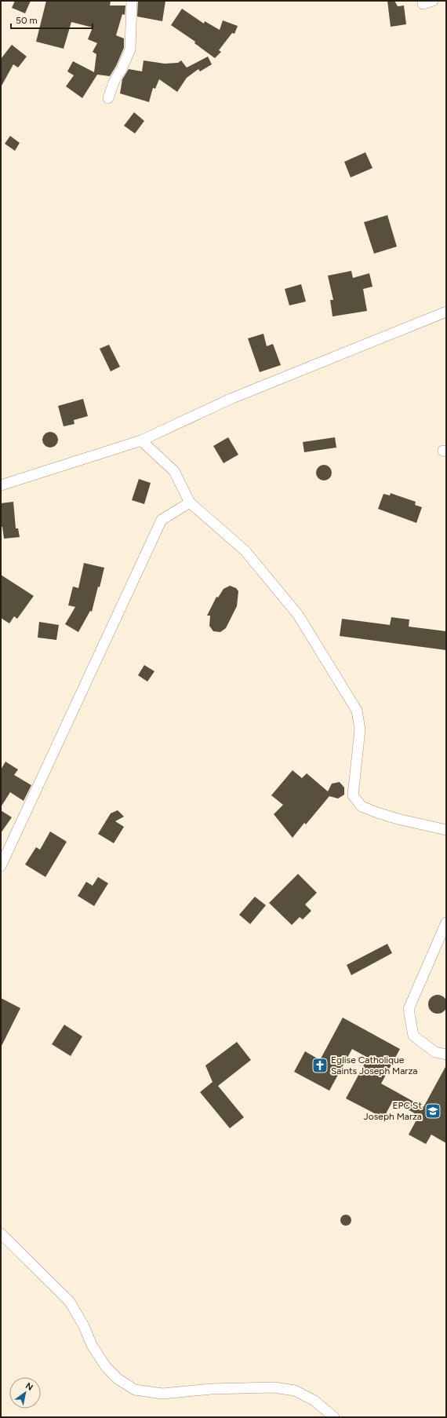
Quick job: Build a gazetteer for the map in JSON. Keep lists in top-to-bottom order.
{
  "places": {
    "church": ["Eglise Catholique Saints Joseph Marza"],
    "school or university": ["EPC St Joseph Marza"]
  },
  "scale_bar": "50 m",
  "north": "top right"
}
